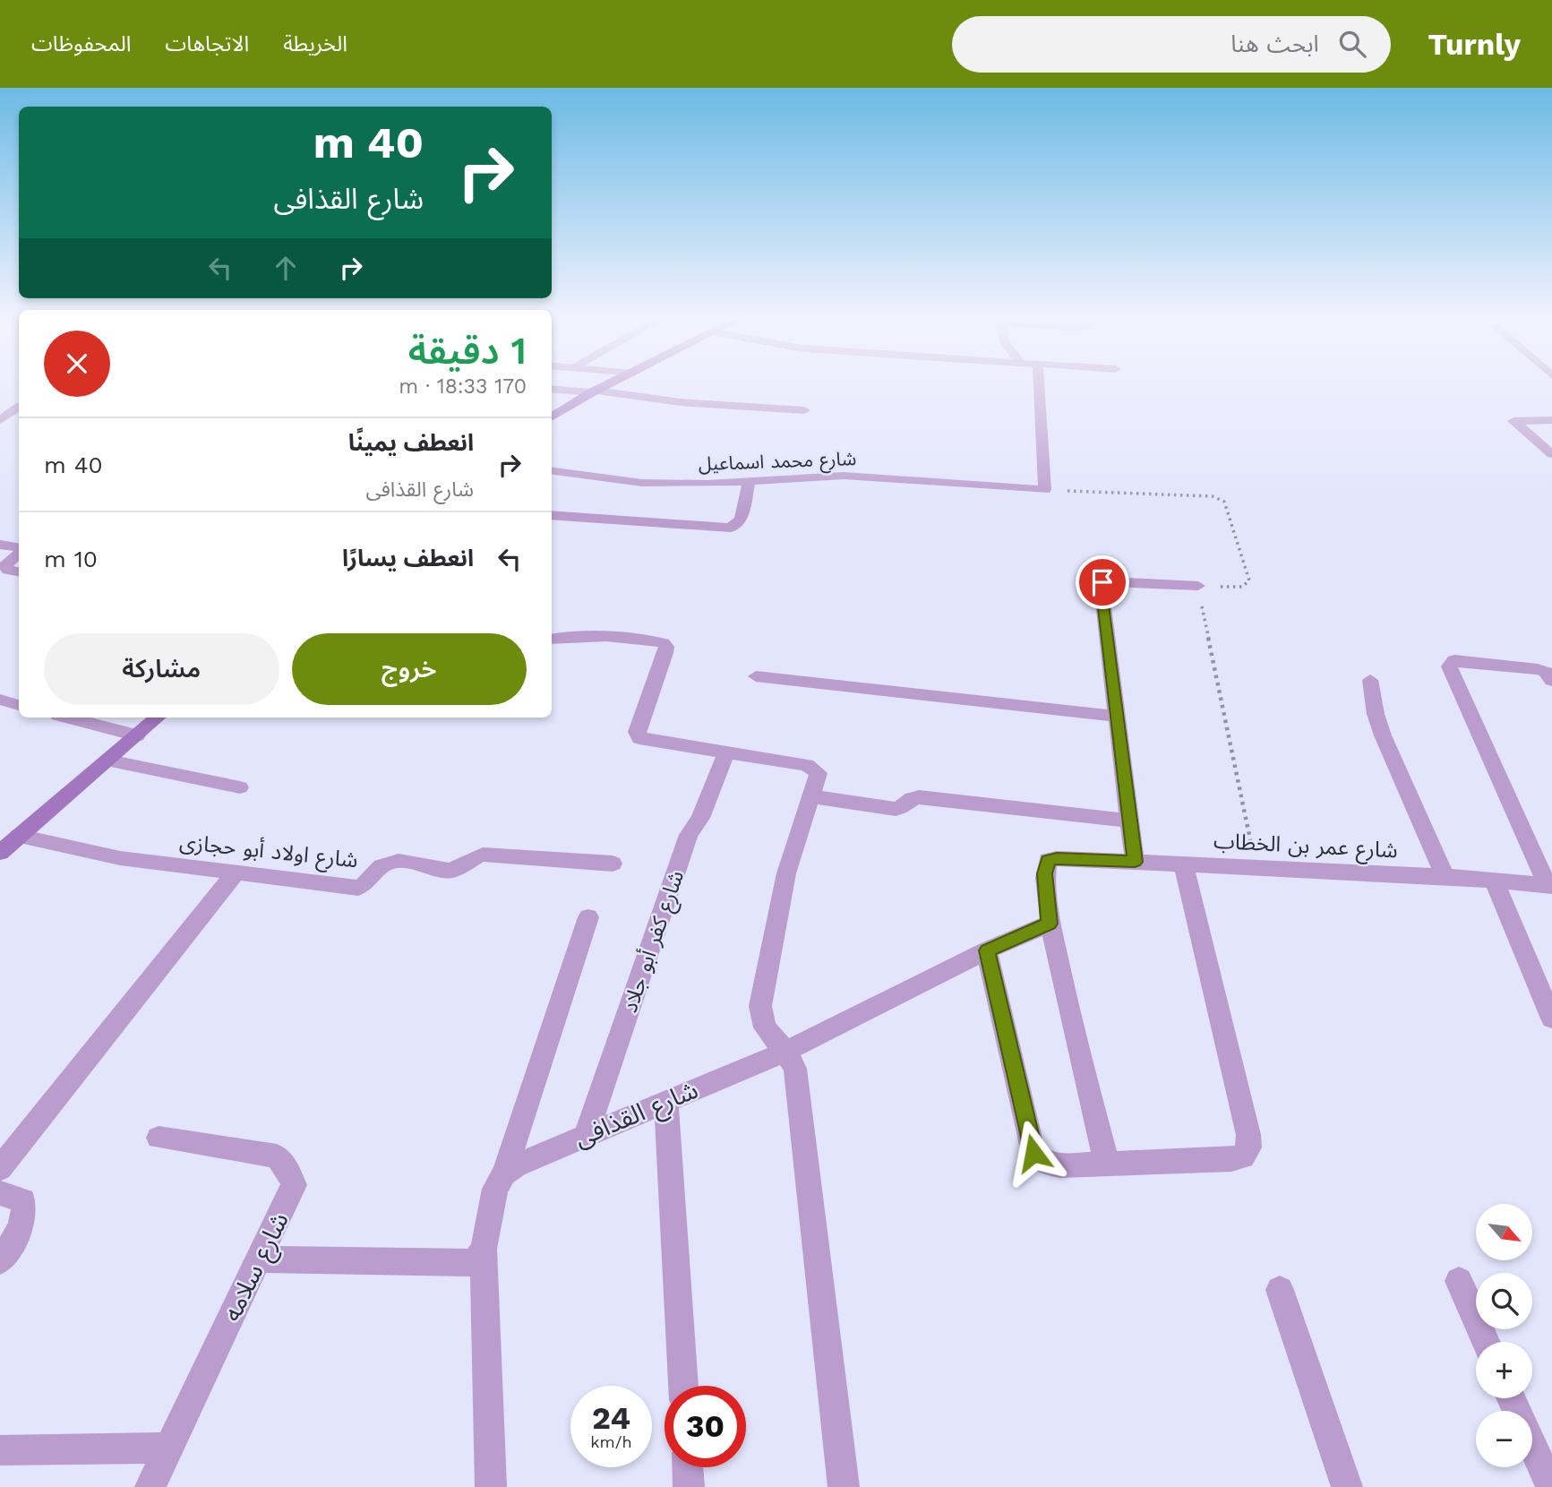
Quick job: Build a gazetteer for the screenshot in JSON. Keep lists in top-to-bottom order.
{
  "streets": {
    "street": [
      "شارع محمد اسماعيل",
      "شارع عمر بن الخطاب",
      "شارع اولاد أبو حجازى",
      "شارع كفر أبو جلاد",
      "شارع القذافى",
      "شارع سلامه"
    ]
  },
  "crossings": [
    ["شارع عمر بن الخطاب", "شارع القذافى"],
    ["شارع كفر أبو جلاد", "شارع القذافى"]
  ],
  "north": "bottom right",
  "page": {
    "header": "Turnly",
    "search": "ابحث هنا",
    "nav": ["الخريطة", "الاتجاهات", "المحفوظات"],
    "turn": ["40 m", "شارع القذافى"],
    "heading": ["1 دقيقة", "170 m · 18:33"],
    "list": [
      {
        "name": "انعطف يمينًا",
        "note": "شارع القذافى",
        "value": "40 m"
      },
      {
        "name": "انعطف يسارًا",
        "value": "10 m"
      }
    ],
    "buttons": ["خروج", "مشاركة"],
    "map_buttons": ["+", "−"],
    "speed": "24 km/h",
    "limit": "30"
  }
}
